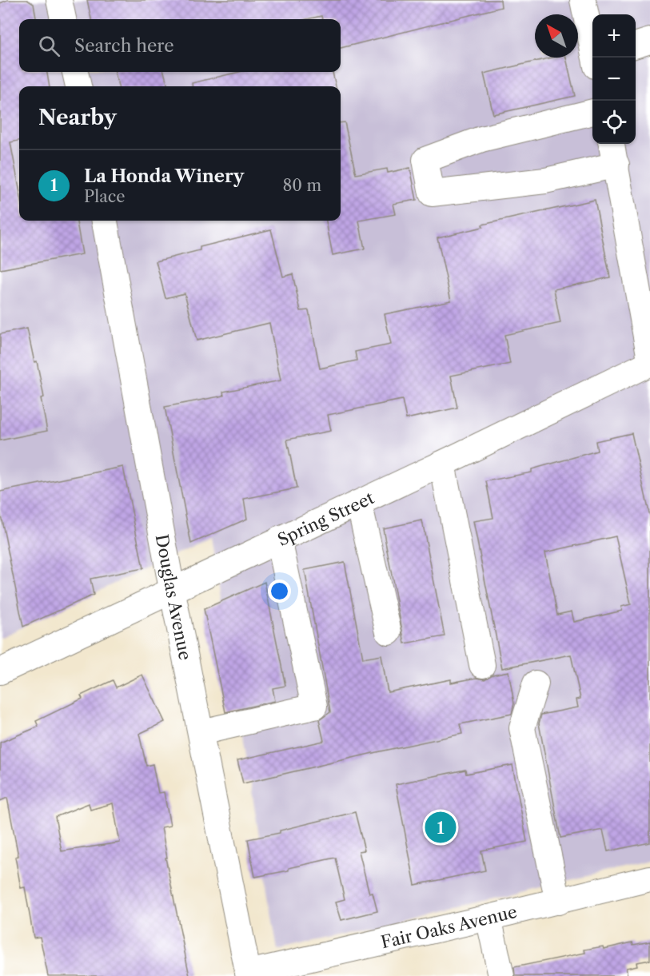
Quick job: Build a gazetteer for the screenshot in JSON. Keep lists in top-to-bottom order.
{
  "streets": {
    "street": ["Spring Street", "Douglas Avenue", "Fair Oaks Avenue"]
  },
  "crossings": [
    ["Spring Street", "Douglas Avenue"],
    ["Douglas Avenue", "Fair Oaks Avenue"]
  ],
  "north": "top left",
  "page": {
    "map_buttons": ["+", "−"],
    "search": "Search here",
    "heading": "Nearby",
    "list": [
      {
        "mark": "1",
        "name": "La Honda Winery",
        "note": "Place",
        "value": "80 m"
      }
    ],
    "pins": "1"
  }
}
